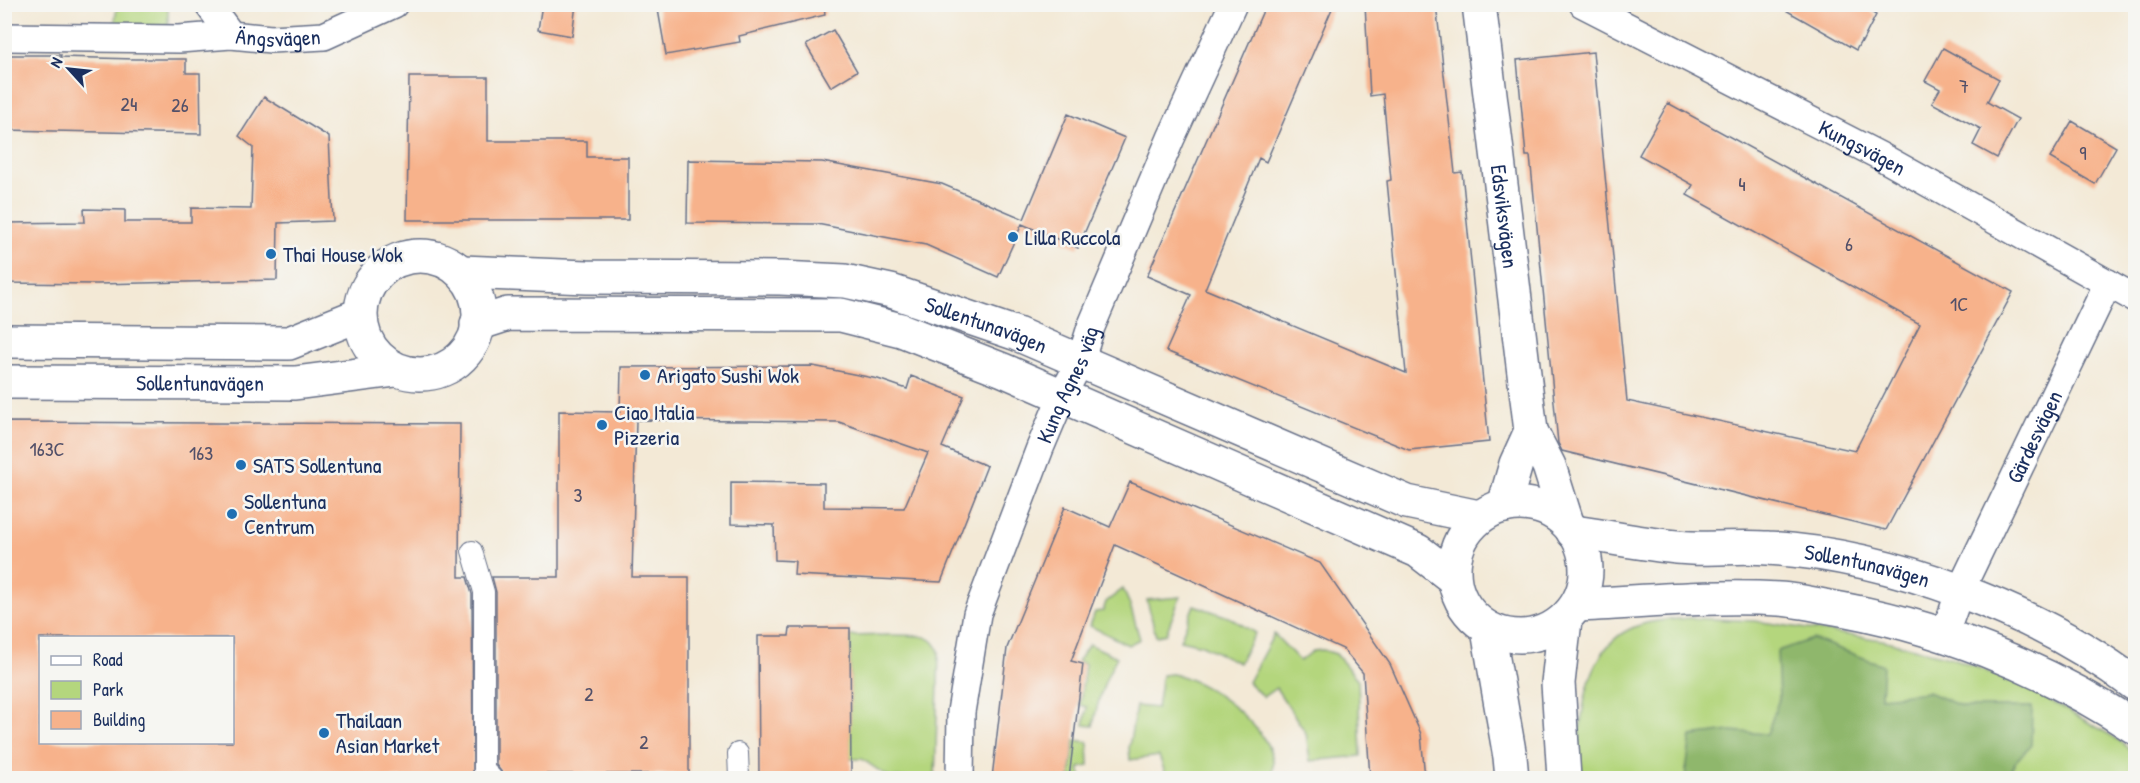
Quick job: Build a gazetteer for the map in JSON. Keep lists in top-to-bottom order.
{
  "streets": {
    "street": [
      "Ängsvägen",
      "Kungsvägen",
      "Edsviksvägen",
      "Sollentunavägen",
      "Kung Agnes väg",
      "Gärdesvägen"
    ]
  },
  "crossings": [
    ["Kungsvägen", "Gärdesvägen"],
    ["Edsviksvägen", "Sollentunavägen"],
    ["Sollentunavägen", "Kung Agnes väg"],
    ["Sollentunavägen", "Gärdesvägen"]
  ],
  "places": [
    "Lilla Ruccola",
    "Thai House Wok",
    "Arigato Sushi Wok",
    "Ciao Italia Pizzeria",
    "SATS Sollentuna",
    "Sollentuna Centrum",
    "Thailaan Asian Market"
  ],
  "house_numbers": [
    "7",
    "24",
    "26",
    "9",
    "4",
    "6",
    "1C",
    "163C",
    "163",
    "3",
    "2",
    "2"
  ],
  "legend": ["Road", "Park", "Building"],
  "north": "top left"
}
